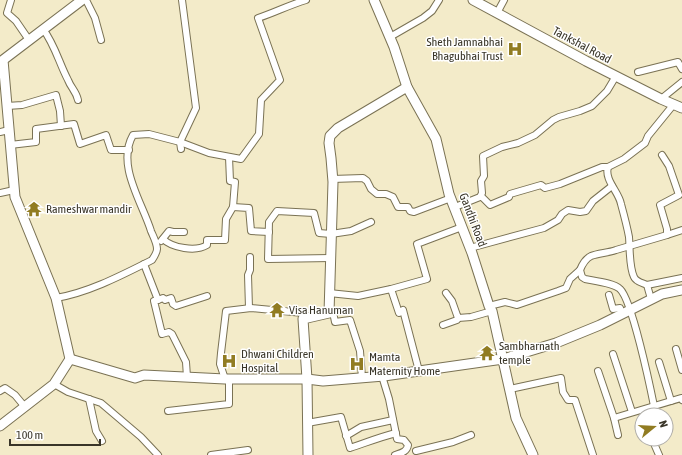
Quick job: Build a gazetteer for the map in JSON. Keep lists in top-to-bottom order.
{
  "streets": {
    "street": ["Tankshal Road", "Gandhi Road"]
  },
  "places": {
    "hospital": ["Sheth Jamnabhai Bhagubhai Trust", "Dhwani Children Hospital", "Mamta Maternity Home"],
    "temple": ["Rameshwar mandir", "Visa Hanuman", "Sambharnath temple"]
  },
  "scale_bar": "100 m",
  "north": "right"
}
